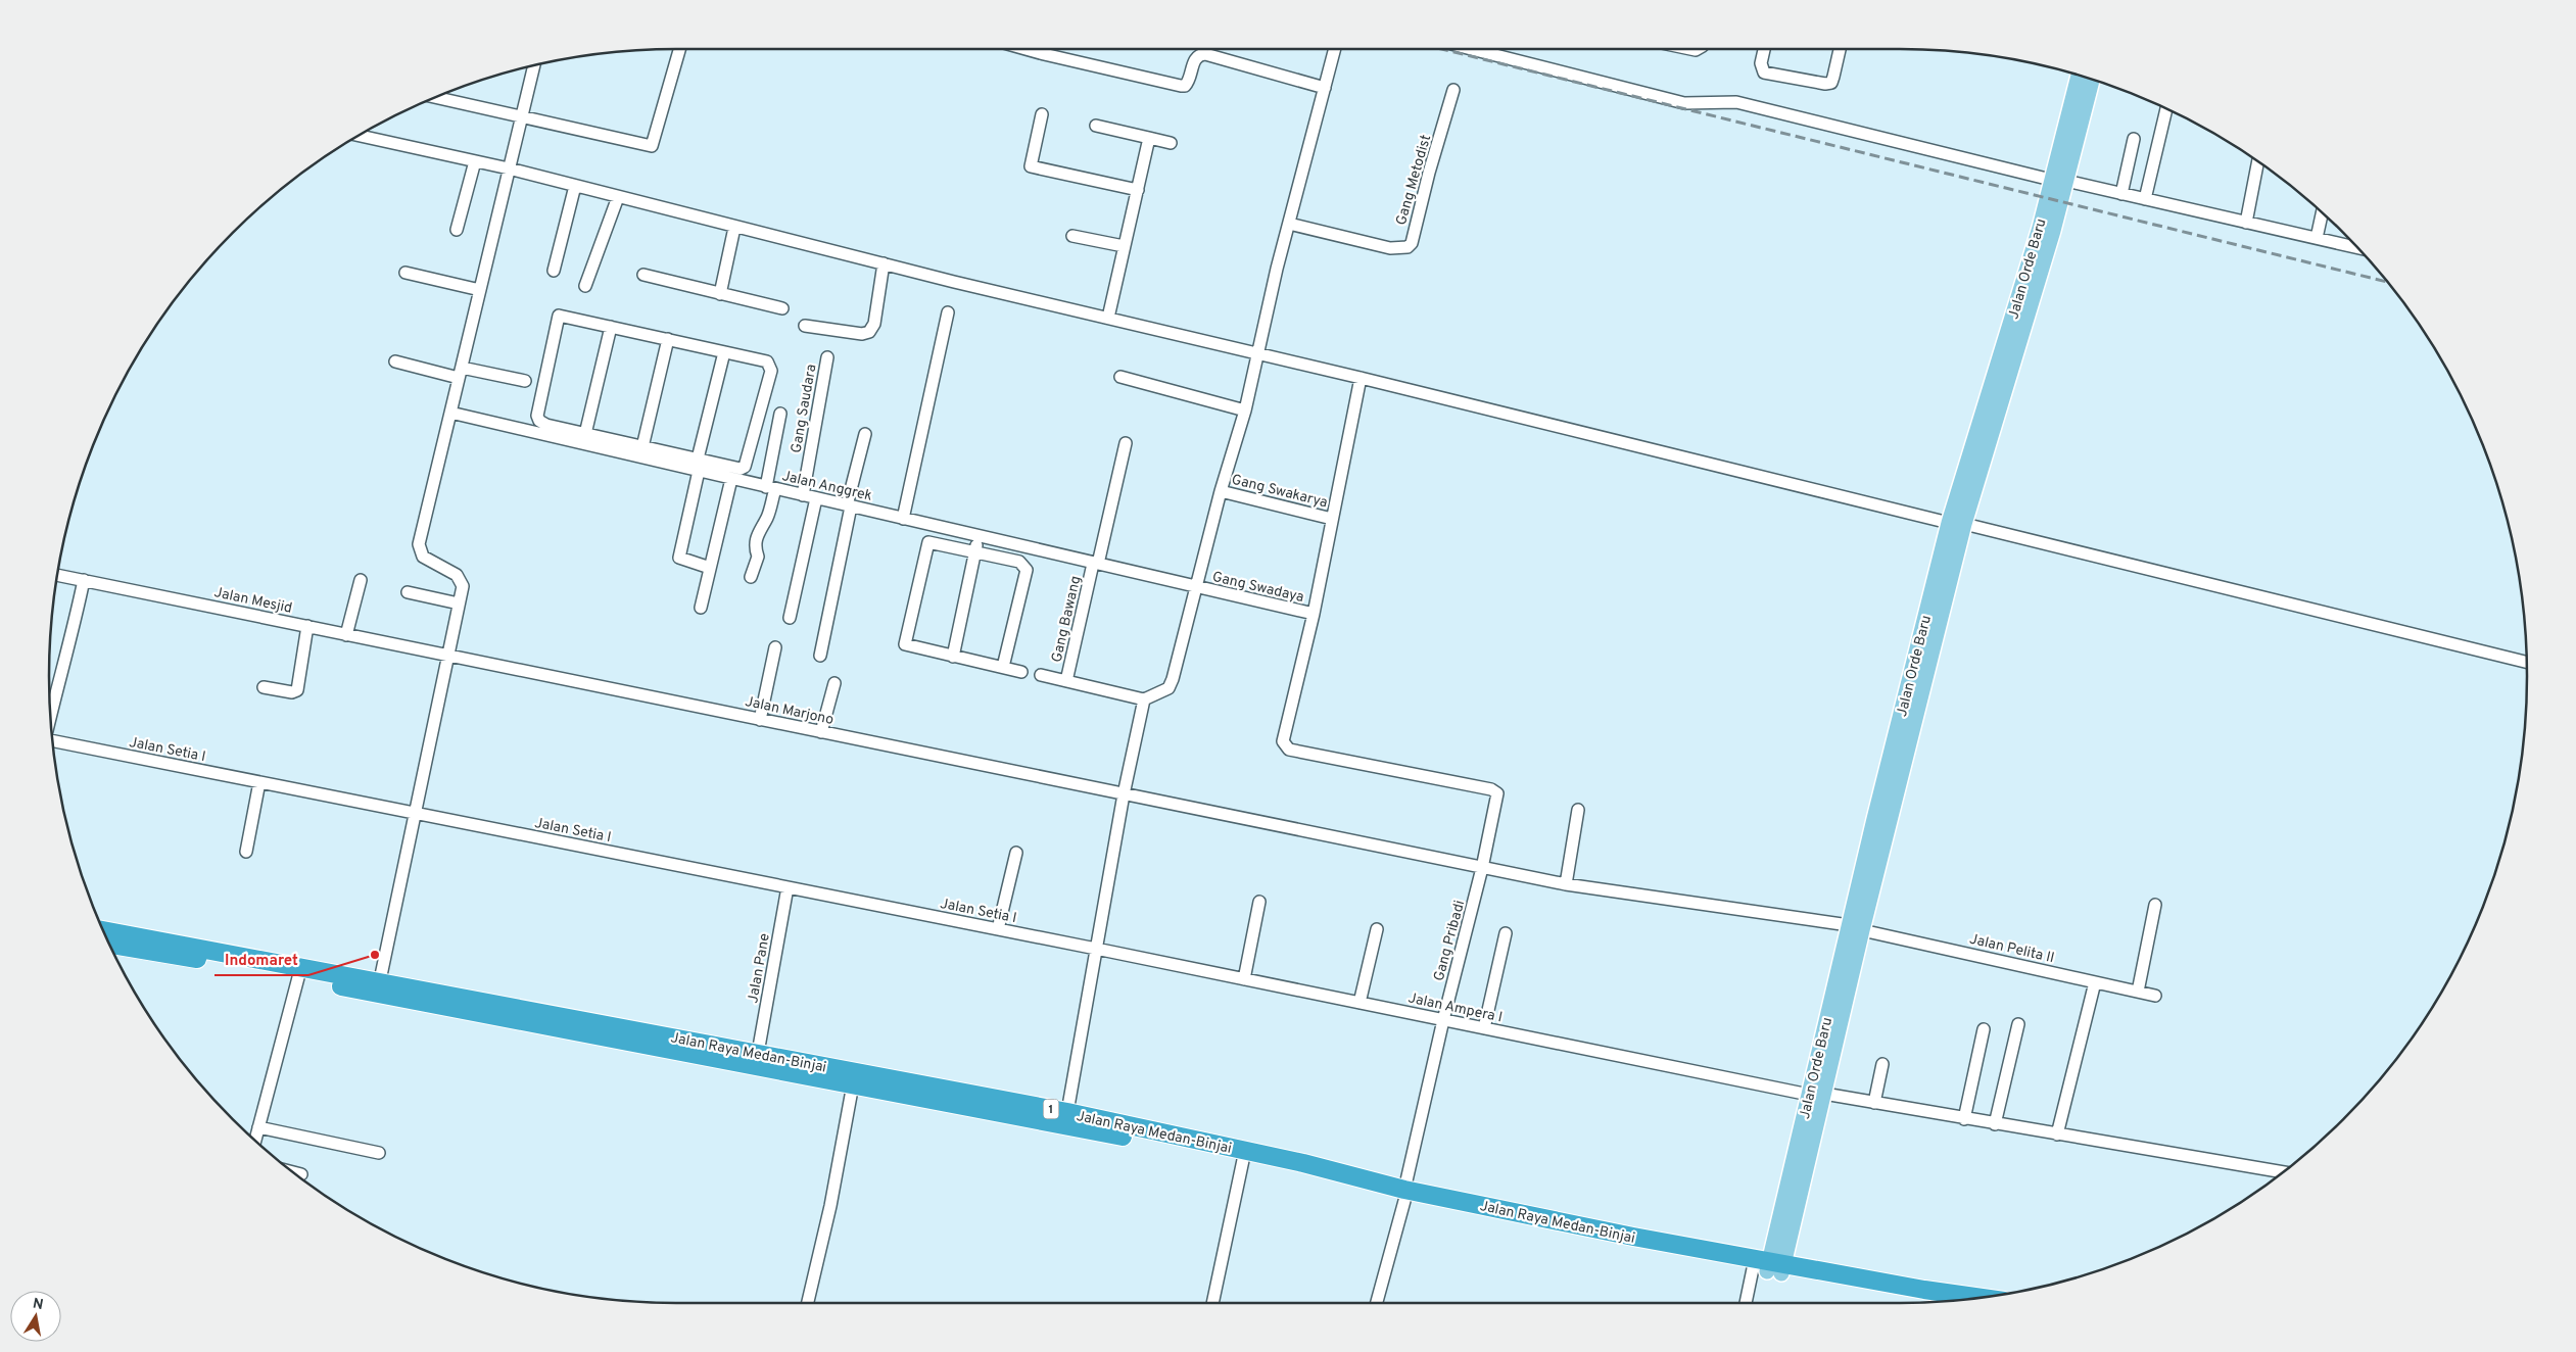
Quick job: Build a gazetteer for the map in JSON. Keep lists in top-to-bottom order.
{
  "streets": {
    "highway": ["Jalan Raya Medan-Binjai", "1"],
    "main road": ["Jalan Orde Baru"],
    "street": [
      "Gang Metodist",
      "Gang Saudara",
      "Jalan Anggrek",
      "Gang Swakarya",
      "Gang Swadaya",
      "Jalan Mesjid",
      "Gang Bawang",
      "Jalan Marjono",
      "Jalan Setia I",
      "Gang Pribadi",
      "Jalan Pelita II",
      "Jalan Pane",
      "Jalan Ampera I"
    ]
  },
  "crossings": [
    ["Jalan Orde Baru", "Jalan Pelita II"],
    ["Jalan Orde Baru", "Jalan Ampera I"],
    ["Jalan Orde Baru", "Jalan Raya Medan-Binjai"],
    ["Gang Saudara", "Jalan Anggrek"],
    ["Jalan Anggrek", "Gang Swadaya"],
    ["Jalan Anggrek", "Gang Bawang"],
    ["Gang Swadaya", "Gang Pribadi"],
    ["Jalan Mesjid", "Jalan Marjono"],
    ["Jalan Marjono", "Gang Pribadi"],
    ["Jalan Marjono", "Jalan Pelita II"],
    ["Jalan Setia I", "Jalan Pane"],
    ["Jalan Setia I", "Jalan Ampera I"],
    ["Gang Pribadi", "Jalan Pelita II"],
    ["Gang Pribadi", "Jalan Ampera I"],
    ["Gang Pribadi", "Jalan Raya Medan-Binjai"],
    ["Jalan Pane", "Jalan Raya Medan-Binjai"]
  ],
  "places": ["Indomaret"],
  "north": "top"
}
